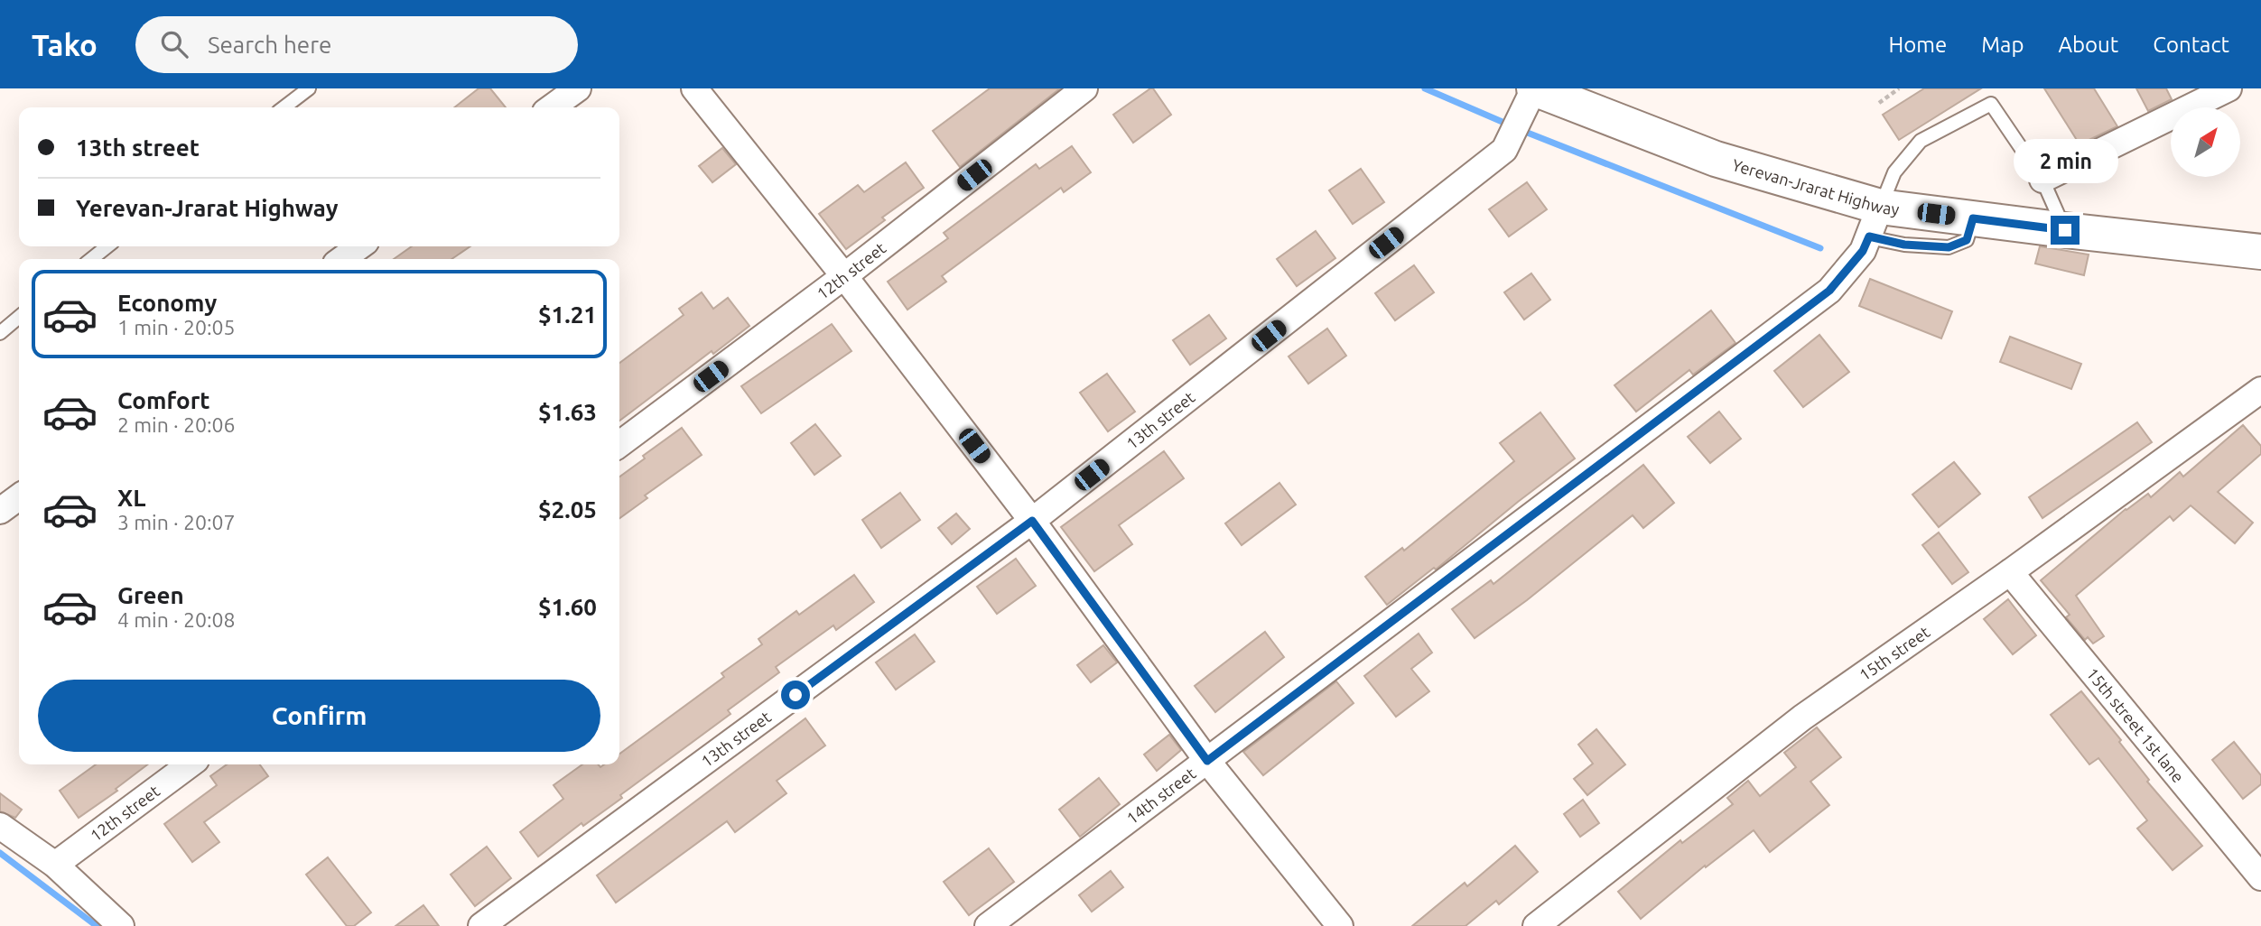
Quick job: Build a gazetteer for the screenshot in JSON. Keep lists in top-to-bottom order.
{
  "streets": {
    "main road": ["Yerevan-Jrarat Highway"],
    "street": [
      "12th street",
      "13th street",
      "15th street",
      "15th street 1st lane",
      "14th street"
    ]
  },
  "crossings": [
    ["Yerevan-Jrarat Highway", "13th street"],
    ["Yerevan-Jrarat Highway", "14th street"],
    ["15th street", "15th street 1st lane"]
  ],
  "north": "top right",
  "page": {
    "header": "Tako",
    "search": "Search here",
    "nav": [
      "Home",
      "Map",
      "About",
      "Contact"
    ],
    "banner": ["13th street", "Yerevan-Jrarat Highway"],
    "bubble": "2 min",
    "list": [
      {
        "name": "Economy",
        "note": "1 min · 20:05",
        "value": "$1.21"
      },
      {
        "name": "Comfort",
        "note": "2 min · 20:06",
        "value": "$1.63"
      },
      {
        "name": "XL",
        "note": "3 min · 20:07",
        "value": "$2.05"
      },
      {
        "name": "Green",
        "note": "4 min · 20:08",
        "value": "$1.60"
      }
    ],
    "buttons": "Confirm"
  }
}
